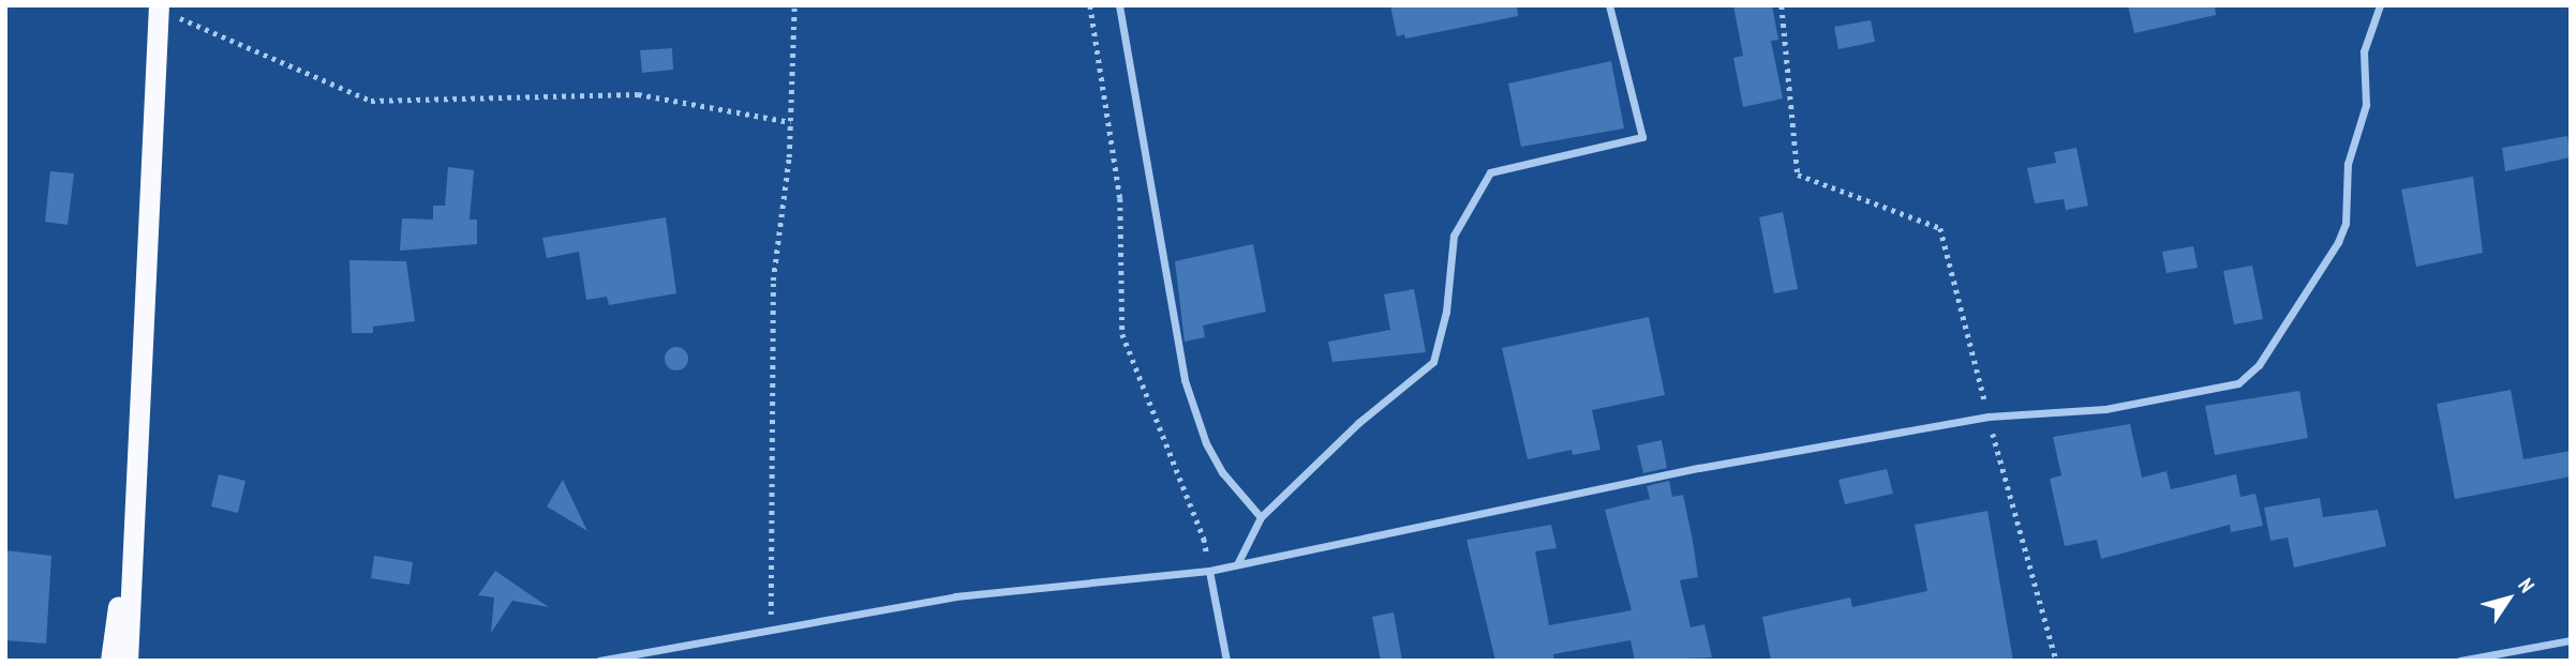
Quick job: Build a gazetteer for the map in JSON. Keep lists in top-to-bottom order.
{
  "north": "top right"
}
